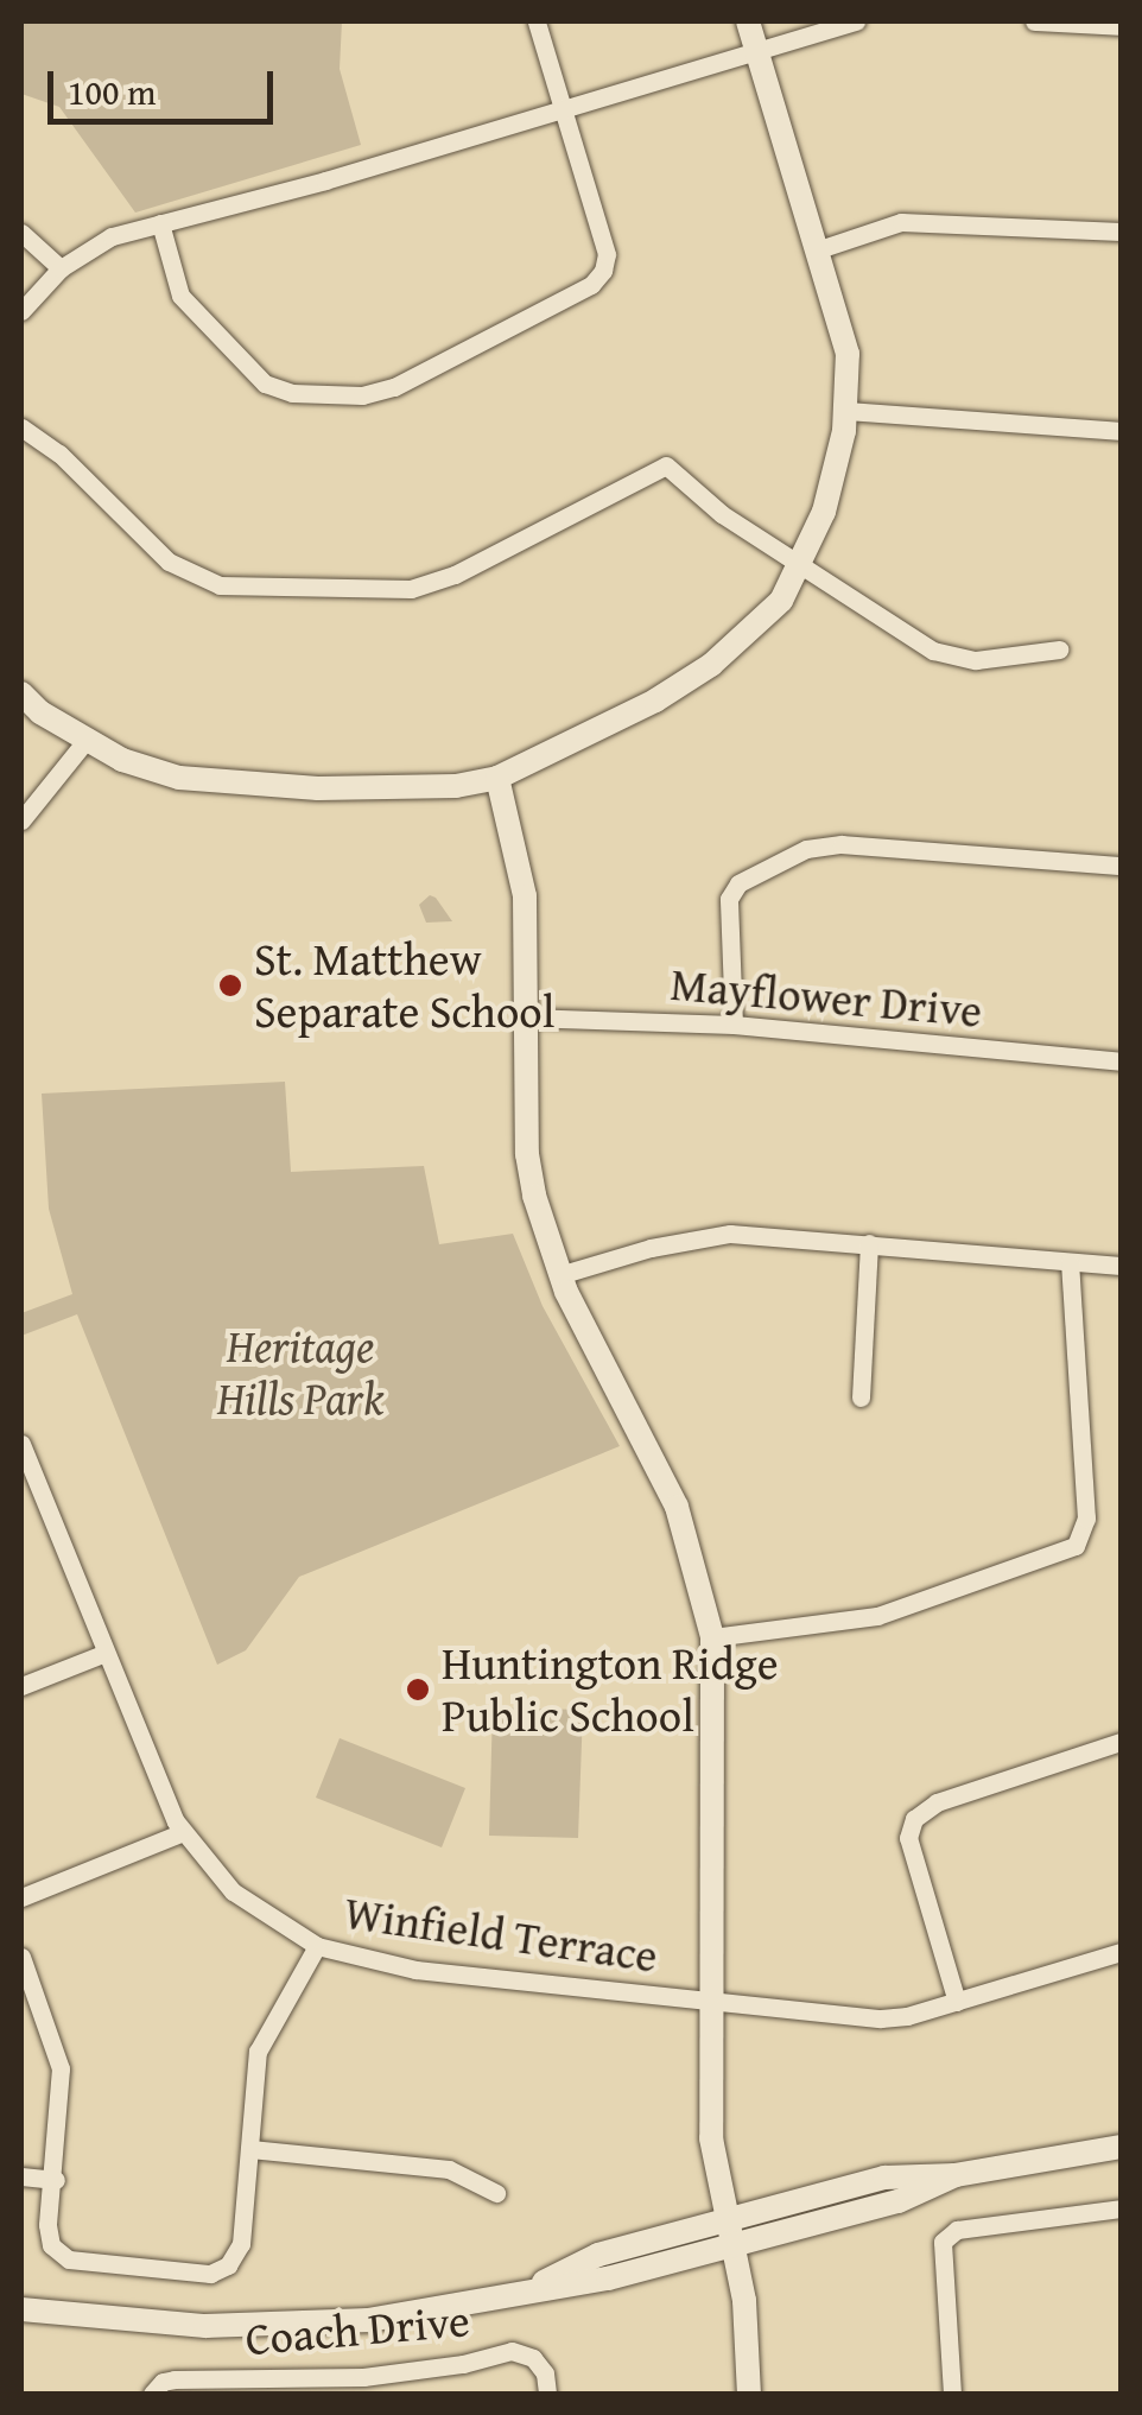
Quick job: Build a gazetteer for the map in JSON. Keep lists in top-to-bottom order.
{
  "streets": {
    "street": ["Mayflower Drive", "Winfield Terrace", "Coach Drive"]
  },
  "parks": ["Heritage Hills Park"],
  "places": ["St. Matthew Separate School", "Huntington Ridge Public School"],
  "scale_bar": "100 m"
}
